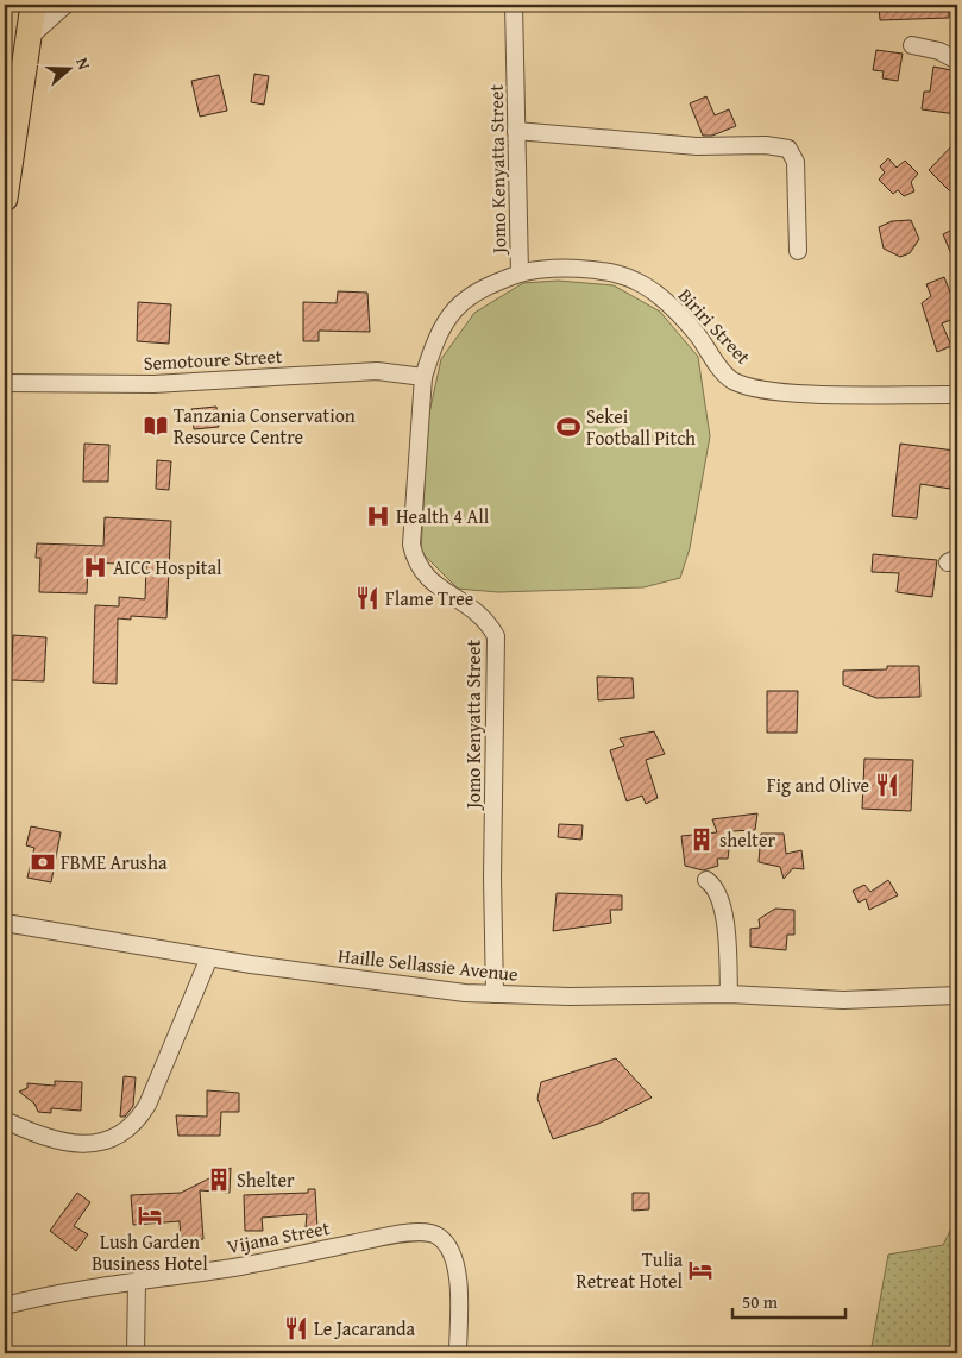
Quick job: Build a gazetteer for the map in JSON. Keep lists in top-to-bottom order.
{
  "streets": {
    "street": [
      "Jomo Kenyatta Street",
      "Biriri Street",
      "Semotoure Street",
      "Haille Sellassie Avenue",
      "Vijana Street"
    ]
  },
  "crossings": [
    ["Jomo Kenyatta Street", "Biriri Street"],
    ["Jomo Kenyatta Street", "Semotoure Street"],
    ["Jomo Kenyatta Street", "Haille Sellassie Avenue"]
  ],
  "places": {
    "library": ["Tanzania Conservation Resource Centre"],
    "sports": ["Sekei Football Pitch"],
    "hospital": ["Health 4 All", "AICC Hospital"],
    "restaurant": ["Flame Tree", "Fig and Olive", "Le Jacaranda"],
    "building": ["shelter", "Shelter"],
    "bank": ["FBME Arusha"],
    "hotel": ["Lush Garden Business Hotel", "Tulia Retreat Hotel"]
  },
  "scale_bar": "50 m",
  "north": "right"
}
